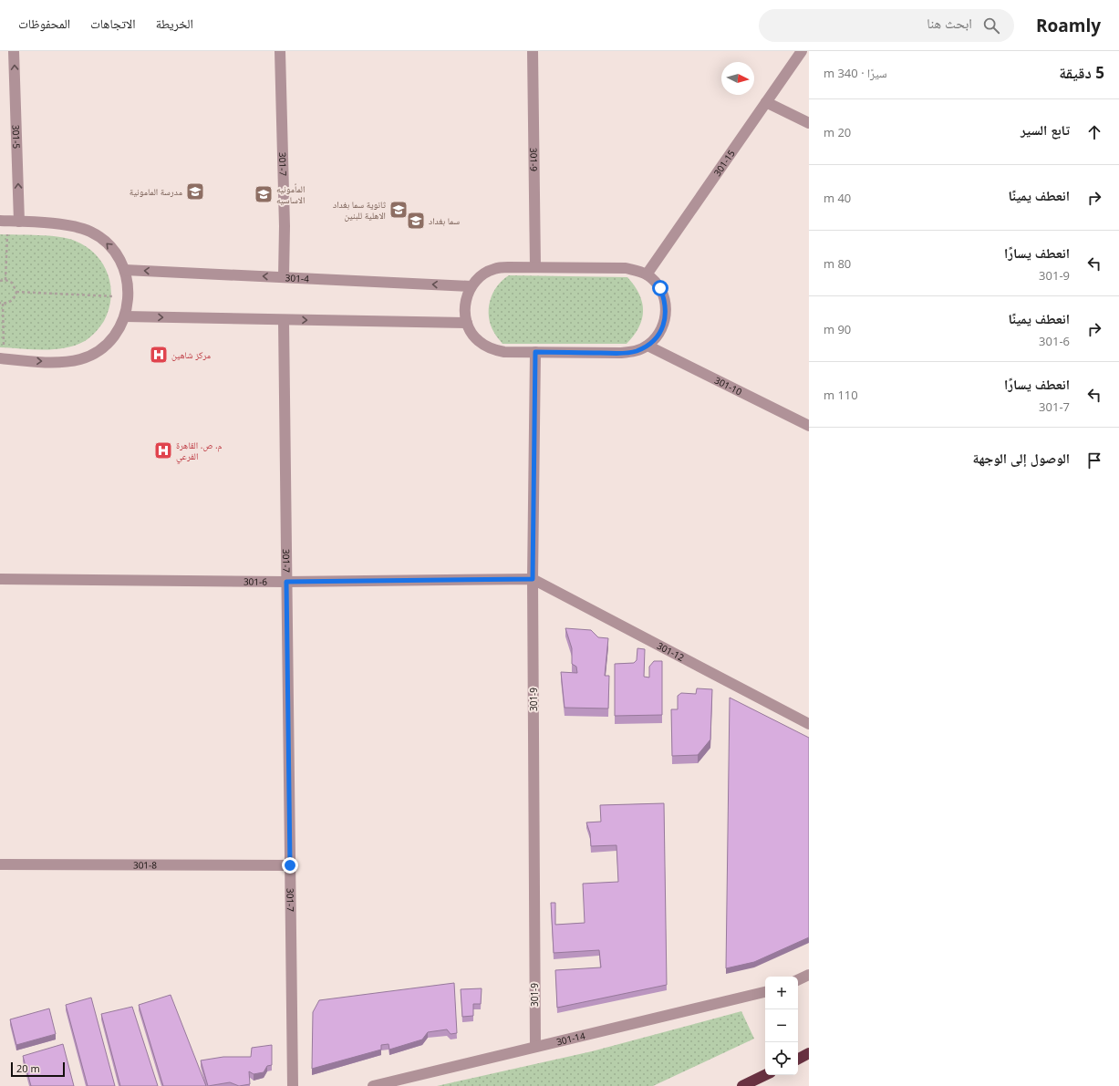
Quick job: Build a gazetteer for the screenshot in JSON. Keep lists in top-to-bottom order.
{
  "streets": {
    "street": [
      "301-5",
      "301-9",
      "301-15",
      "301-7",
      "301-4",
      "301-10",
      "301-6",
      "301-12",
      "301-8",
      "301-14"
    ]
  },
  "crossings": [
    ["301-9", "301-6"],
    ["301-9", "301-12"],
    ["301-9", "301-14"],
    ["301-7", "301-4"],
    ["301-7", "301-6"],
    ["301-7", "301-8"],
    ["301-6", "301-12"]
  ],
  "one_way": ["301-5"],
  "places": {
    "school or university": [
      "مدرسة المامونية",
      "المأمونيه الاساسيه",
      "ثانوية سما بغداد الاهلية للبنين",
      "سما بغداد"
    ],
    "hospital": ["مركز شاهين", "م. ص. القاهرة الفرعي"]
  },
  "scale_bar": "20 m",
  "north": "right",
  "page": {
    "header": "Roamly",
    "search": "ابحث هنا",
    "nav": ["الخريطة", "الاتجاهات", "المحفوظات"],
    "heading": ["5 دقيقة", "سيرًا · 340 m"],
    "list": [
      ["تابع السير", "20 m"],
      ["انعطف يمينًا", "40 m"],
      ["انعطف يسارًا", "301-9", "80 m"],
      ["انعطف يمينًا", "301-6", "90 m"],
      ["انعطف يسارًا", "301-7", "110 m"],
      "الوصول إلى الوجهة"
    ],
    "map_buttons": ["+", "−"],
    "scale": "20 m"
  }
}
